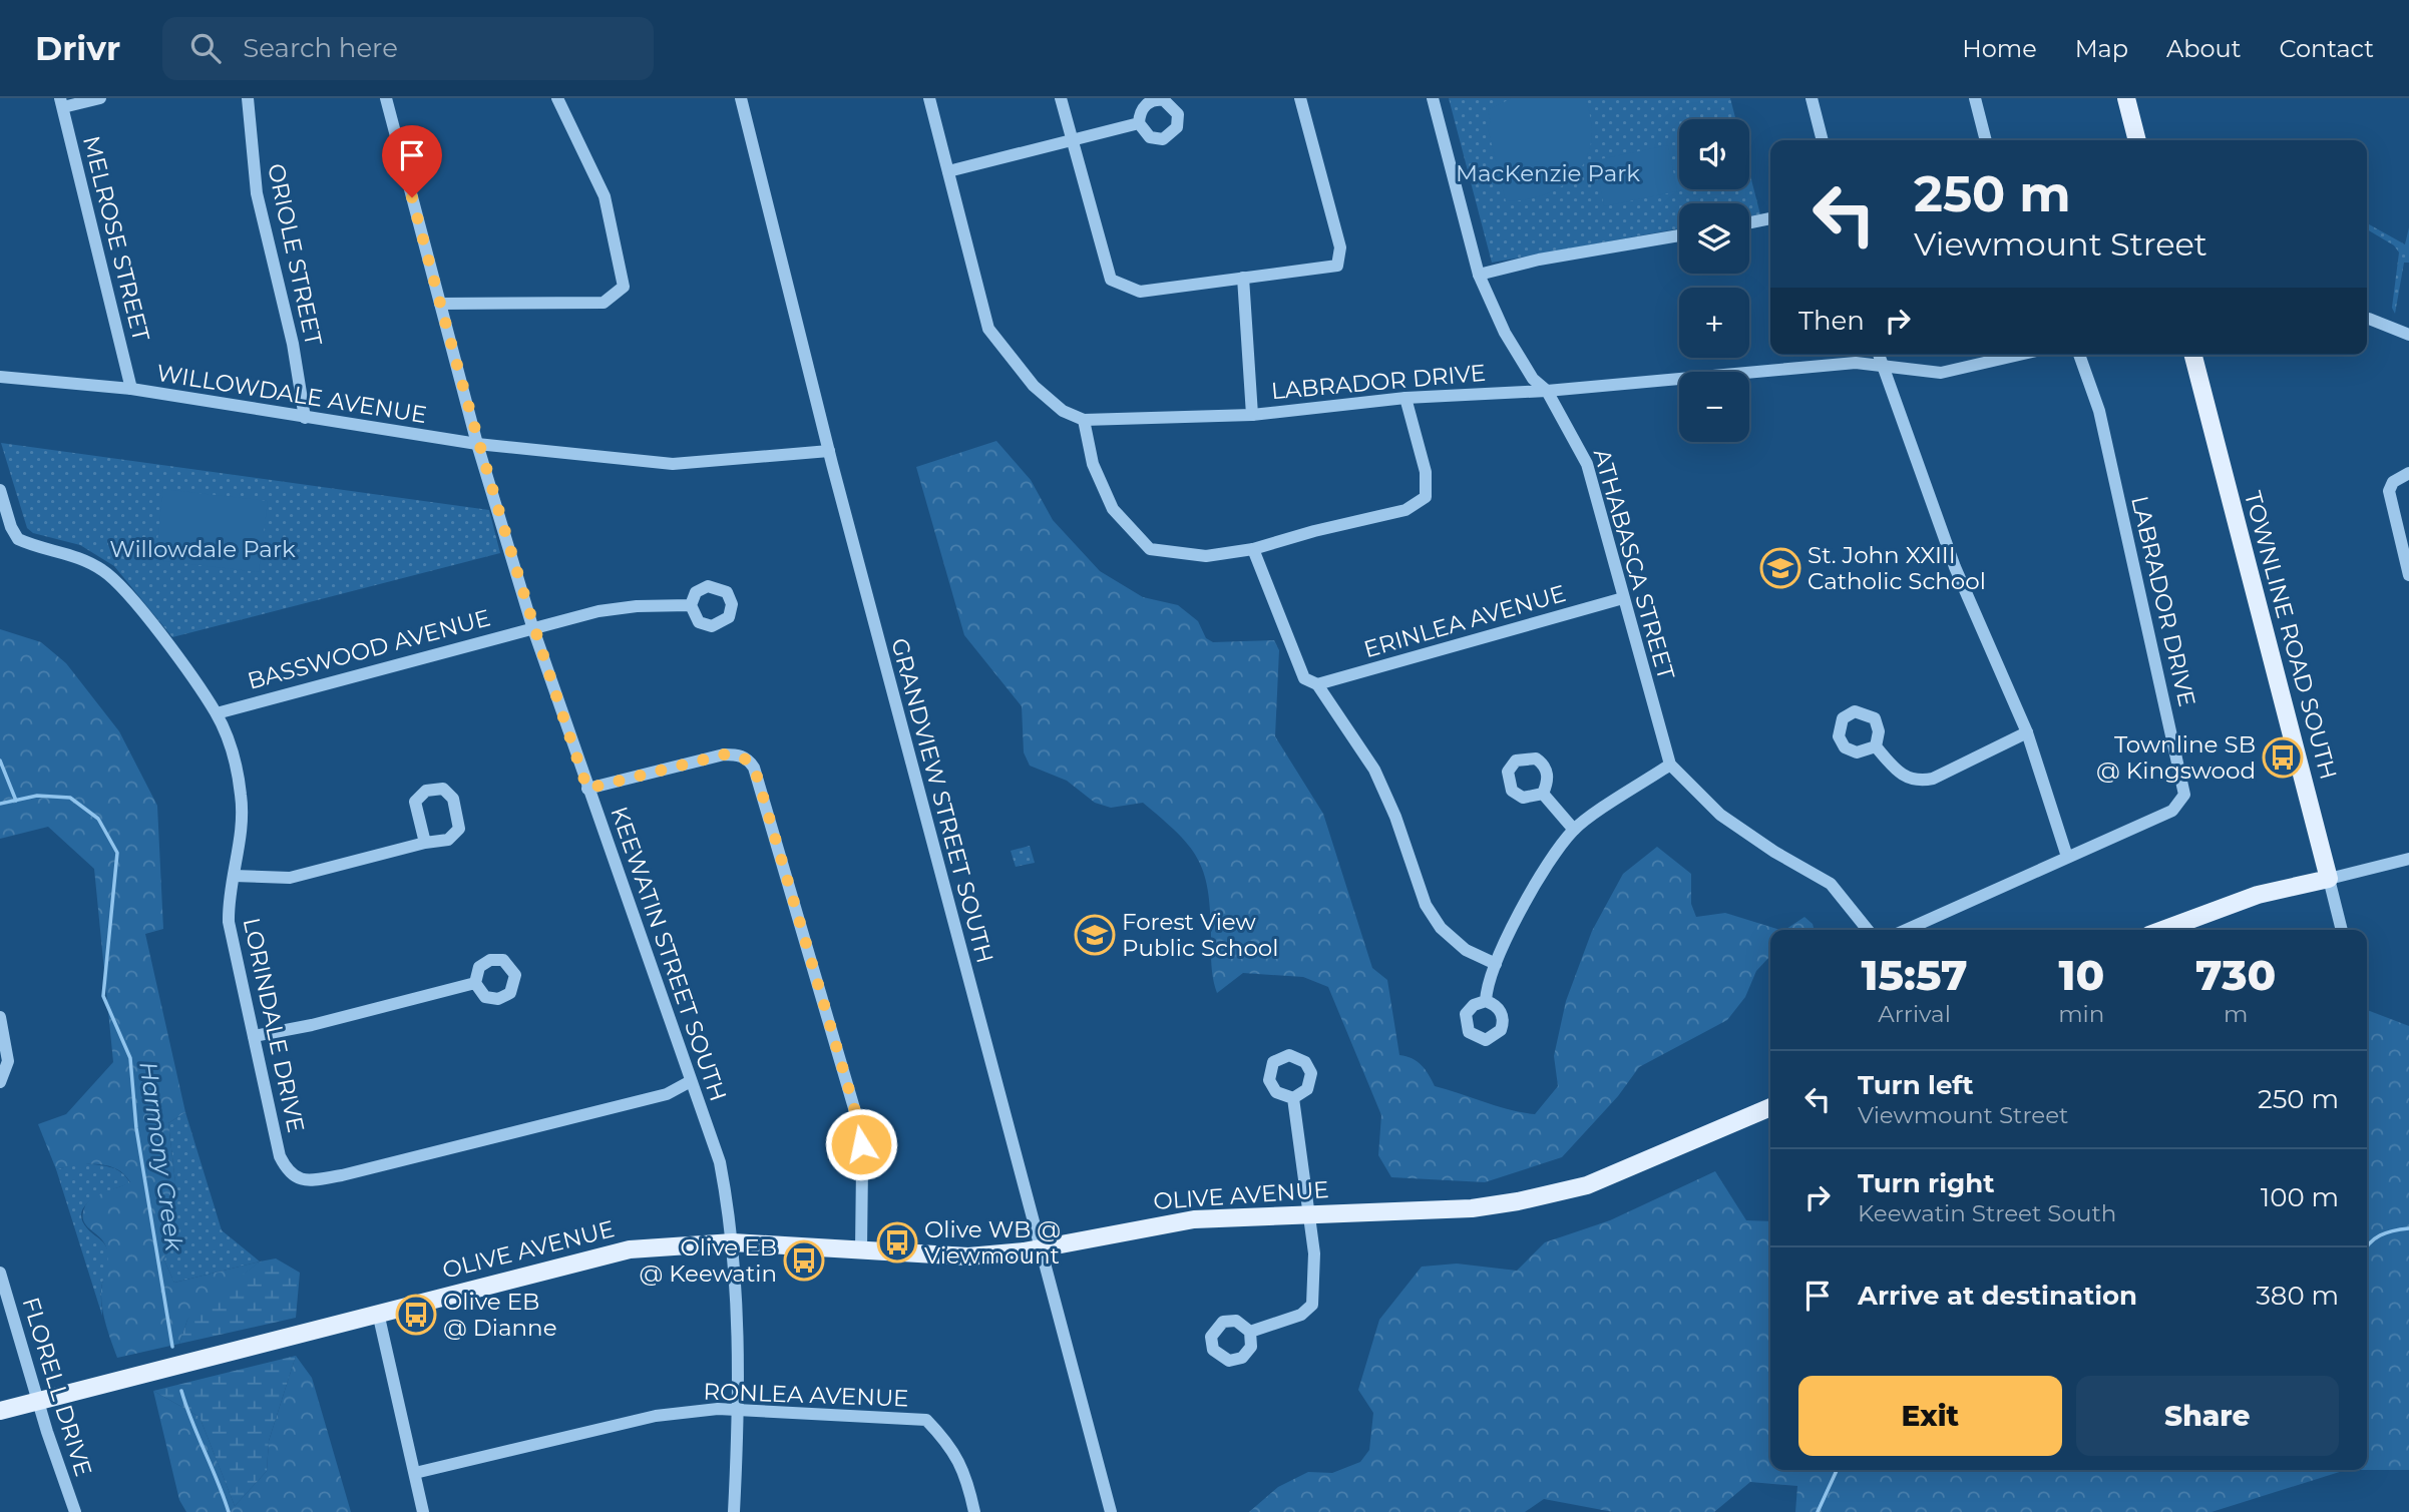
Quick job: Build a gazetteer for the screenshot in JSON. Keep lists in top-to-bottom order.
{
  "streets": {
    "main road": ["TOWNLINE ROAD SOUTH", "OLIVE AVENUE"],
    "street": [
      "MELROSE STREET",
      "ORIOLE STREET",
      "LABRADOR DRIVE",
      "WILLOWDALE AVENUE",
      "ATHABASCA STREET",
      "ERINLEA AVENUE",
      "BASSWOOD AVENUE",
      "GRANDVIEW STREET SOUTH",
      "KEEWATIN STREET SOUTH",
      "LORINDALE DRIVE",
      "FLORELL DRIVE",
      "RONLEA AVENUE"
    ]
  },
  "crossings": [
    ["MELROSE STREET", "WILLOWDALE AVENUE"],
    ["ORIOLE STREET", "WILLOWDALE AVENUE"],
    ["LABRADOR DRIVE", "ATHABASCA STREET"],
    ["WILLOWDALE AVENUE", "GRANDVIEW STREET SOUTH"],
    ["WILLOWDALE AVENUE", "KEEWATIN STREET SOUTH"],
    ["ATHABASCA STREET", "ERINLEA AVENUE"],
    ["BASSWOOD AVENUE", "KEEWATIN STREET SOUTH"],
    ["BASSWOOD AVENUE", "LORINDALE DRIVE"],
    ["GRANDVIEW STREET SOUTH", "OLIVE AVENUE"],
    ["KEEWATIN STREET SOUTH", "LORINDALE DRIVE"],
    ["KEEWATIN STREET SOUTH", "OLIVE AVENUE"],
    ["KEEWATIN STREET SOUTH", "RONLEA AVENUE"],
    ["OLIVE AVENUE", "FLORELL DRIVE"]
  ],
  "water": ["Harmony Creek"],
  "parks": ["MacKenzie Park", "Willowdale Park"],
  "places": {
    "school or university": ["St. John XXIII Catholic School", "Forest View Public School"],
    "bus stop": [
      "Townline SB @ Kingswood",
      "Olive WB @ Viewmount",
      "Olive EB @ Keewatin",
      "Olive EB @ Dianne"
    ]
  },
  "page": {
    "header": "Drivr",
    "search": "Search here",
    "nav": [
      "Home",
      "Map",
      "About",
      "Contact"
    ],
    "map_buttons": ["+", "−"],
    "turn": ["250 m", "Viewmount Street"],
    "then": "Then",
    "eta": [
      "15:57",
      "Arrival",
      "10",
      "min",
      "730",
      "m"
    ],
    "list": [
      {
        "name": "Turn left",
        "note": "Viewmount Street",
        "value": "250 m"
      },
      {
        "name": "Turn right",
        "note": "Keewatin Street South",
        "value": "100 m"
      },
      {
        "name": "Arrive at destination",
        "value": "380 m"
      }
    ],
    "buttons": ["Exit", "Share"]
  }
}
